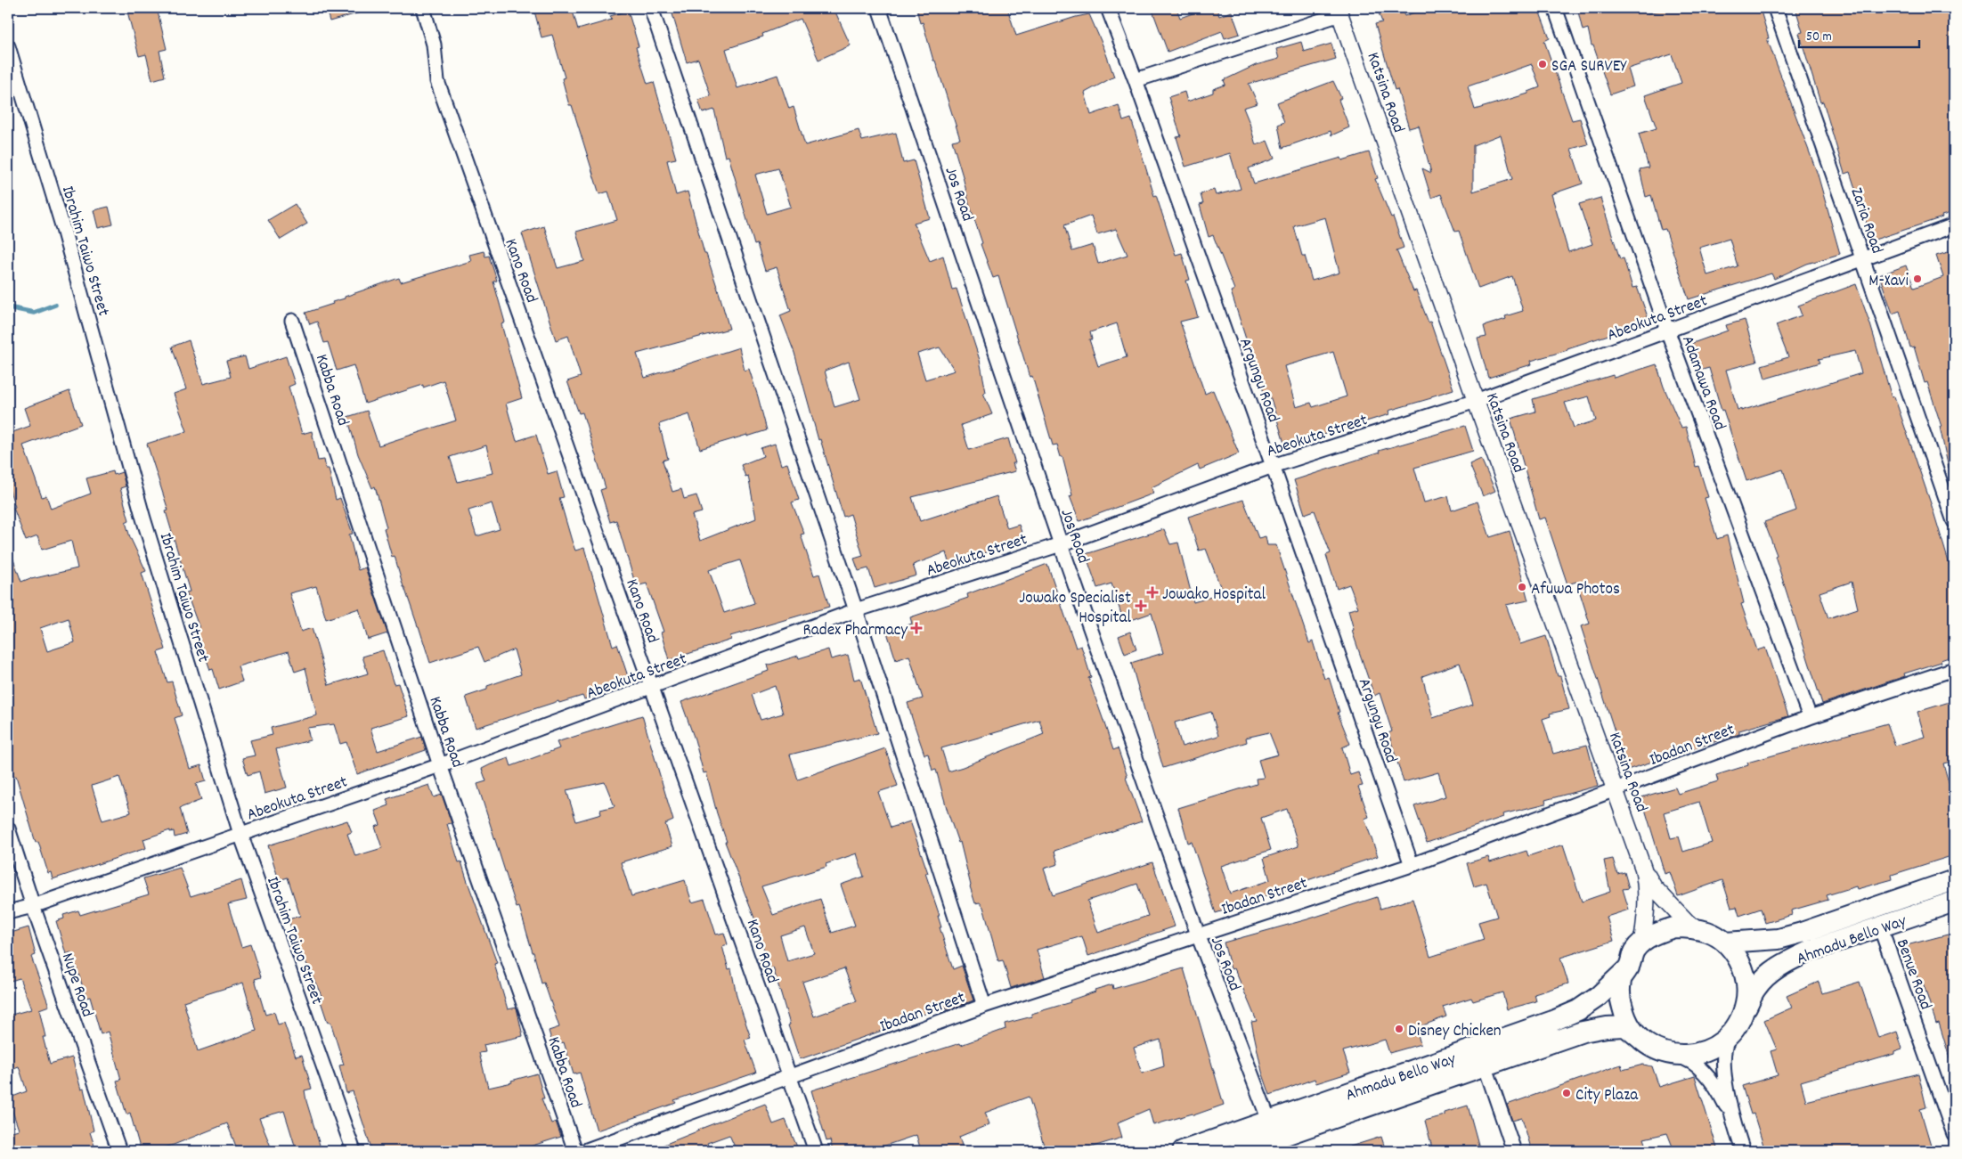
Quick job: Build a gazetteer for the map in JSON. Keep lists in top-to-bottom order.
{
  "streets": {
    "main road": ["Ahmadu Bello Way"],
    "street": [
      "Katsina Road",
      "Jos Road",
      "Zaria Road",
      "Ibrahim Taiwo Street",
      "Kano Road",
      "Abeokuta Street",
      "Argungu Road",
      "Adamawa Road",
      "Kabba Road",
      "Ibadan Street",
      "Benue Road",
      "Nupe Road"
    ]
  },
  "crossings": [
    ["Katsina Road", "Abeokuta Street"],
    ["Katsina Road", "Ibadan Street"],
    ["Katsina Road", "Ahmadu Bello Way"],
    ["Jos Road", "Abeokuta Street"],
    ["Jos Road", "Ibadan Street"],
    ["Jos Road", "Ahmadu Bello Way"],
    ["Zaria Road", "Abeokuta Street"],
    ["Ibrahim Taiwo Street", "Abeokuta Street"],
    ["Kano Road", "Abeokuta Street"],
    ["Kano Road", "Ibadan Street"],
    ["Abeokuta Street", "Argungu Road"],
    ["Abeokuta Street", "Adamawa Road"],
    ["Abeokuta Street", "Kabba Road"],
    ["Abeokuta Street", "Nupe Road"],
    ["Argungu Road", "Ibadan Street"],
    ["Adamawa Road", "Ibadan Street"],
    ["Ahmadu Bello Way", "Benue Road"]
  ],
  "places": {
    "other": [
      "SGA SURVEY",
      "M-Xavi",
      "Afuwa Photos",
      "Disney Chicken",
      "City Plaza"
    ],
    "health": ["Jowako Hospital", "Jowako Specialist Hospital", "Radex Pharmacy"]
  },
  "scale_bar": "50 m"
}
